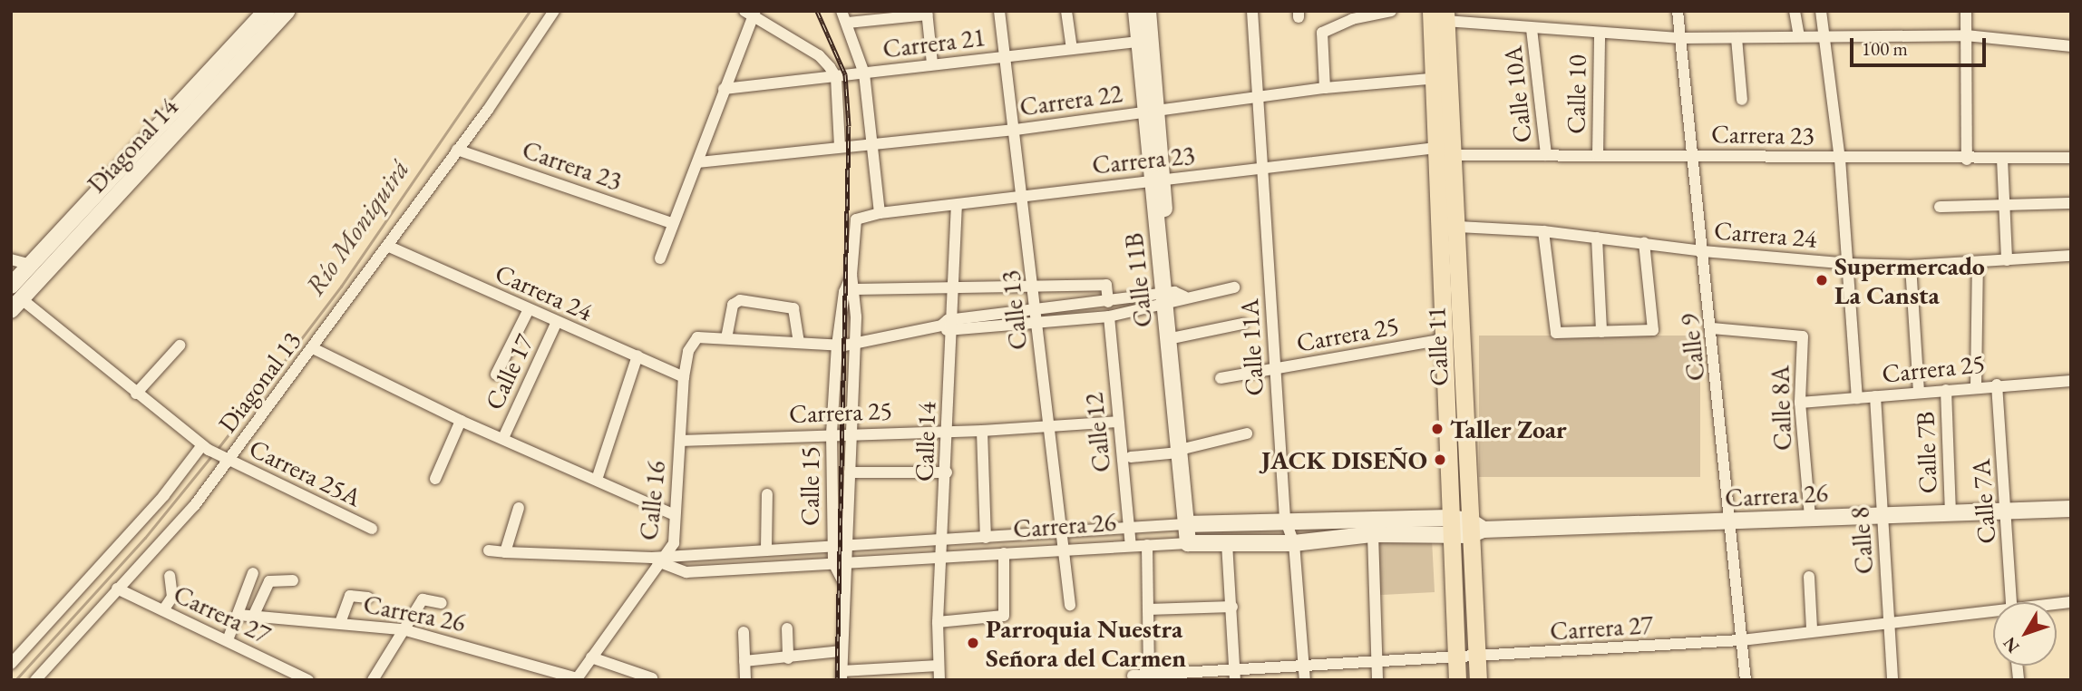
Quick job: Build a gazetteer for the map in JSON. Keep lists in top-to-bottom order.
{
  "streets": {
    "main road": ["Calle 11"],
    "street": [
      "Carrera 21",
      "Calle 10A",
      "Calle 10",
      "Carrera 22",
      "Carrera 23",
      "Diagonal 14",
      "Carrera 24",
      "Calle 11B",
      "Calle 13",
      "Carrera 25",
      "Calle 11A",
      "Calle 9",
      "Calle 17",
      "Diagonal 13",
      "Calle 8A",
      "Calle 12",
      "Calle 14",
      "Calle 7B",
      "Carrera 25A",
      "Calle 15",
      "Carrera 26",
      "Calle 16",
      "Calle 7A",
      "Calle 8",
      "Carrera 27"
    ]
  },
  "crossings": [
    ["Carrera 21", "Calle 11B"],
    ["Carrera 21", "Calle 13"],
    ["Calle 10A", "Carrera 23"],
    ["Calle 10", "Carrera 23"],
    ["Carrera 22", "Calle 11B"],
    ["Carrera 22", "Calle 13"],
    ["Carrera 22", "Calle 11"],
    ["Carrera 22", "Calle 11A"],
    ["Carrera 23", "Calle 11B"],
    ["Carrera 23", "Calle 13"],
    ["Carrera 23", "Calle 11"],
    ["Carrera 23", "Calle 11A"],
    ["Carrera 23", "Calle 9"],
    ["Carrera 23", "Diagonal 13"],
    ["Carrera 23", "Calle 14"],
    ["Carrera 23", "Calle 15"],
    ["Diagonal 14", "Carrera 25A"],
    ["Carrera 24", "Calle 11"],
    ["Carrera 24", "Calle 9"],
    ["Carrera 24", "Calle 17"],
    ["Carrera 24", "Diagonal 13"],
    ["Carrera 24", "Calle 7B"],
    ["Carrera 24", "Calle 16"],
    ["Calle 11B", "Carrera 26"],
    ["Calle 13", "Carrera 25"],
    ["Calle 13", "Carrera 26"],
    ["Carrera 25", "Calle 11"],
    ["Carrera 25", "Calle 11A"],
    ["Carrera 25", "Calle 8A"],
    ["Carrera 25", "Calle 12"],
    ["Carrera 25", "Calle 14"],
    ["Carrera 25", "Calle 7B"],
    ["Carrera 25", "Calle 15"],
    ["Carrera 25", "Calle 16"],
    ["Carrera 25", "Calle 7A"],
    ["Carrera 25", "Calle 8"],
    ["Calle 11", "Carrera 26"],
    ["Calle 11", "Carrera 27"],
    ["Calle 11A", "Carrera 26"],
    ["Calle 11A", "Carrera 27"],
    ["Calle 9", "Calle 8A"],
    ["Calle 9", "Carrera 26"],
    ["Calle 9", "Carrera 27"],
    ["Diagonal 13", "Carrera 25A"],
    ["Diagonal 13", "Carrera 27"],
    ["Calle 8A", "Carrera 26"],
    ["Calle 12", "Carrera 26"],
    ["Calle 14", "Carrera 26"],
    ["Calle 7B", "Carrera 26"],
    ["Calle 15", "Carrera 26"],
    ["Carrera 26", "Calle 16"],
    ["Carrera 26", "Calle 7A"],
    ["Carrera 26", "Calle 8"],
    ["Calle 8", "Carrera 27"]
  ],
  "water": ["Río Moniquirá"],
  "places": [
    "Supermercado La Cansta",
    "Taller Zoar",
    "JACK DISEÑO",
    "Parroquia Nuestra Señora del Carmen"
  ],
  "scale_bar": "100 m",
  "north": "bottom left"
}
